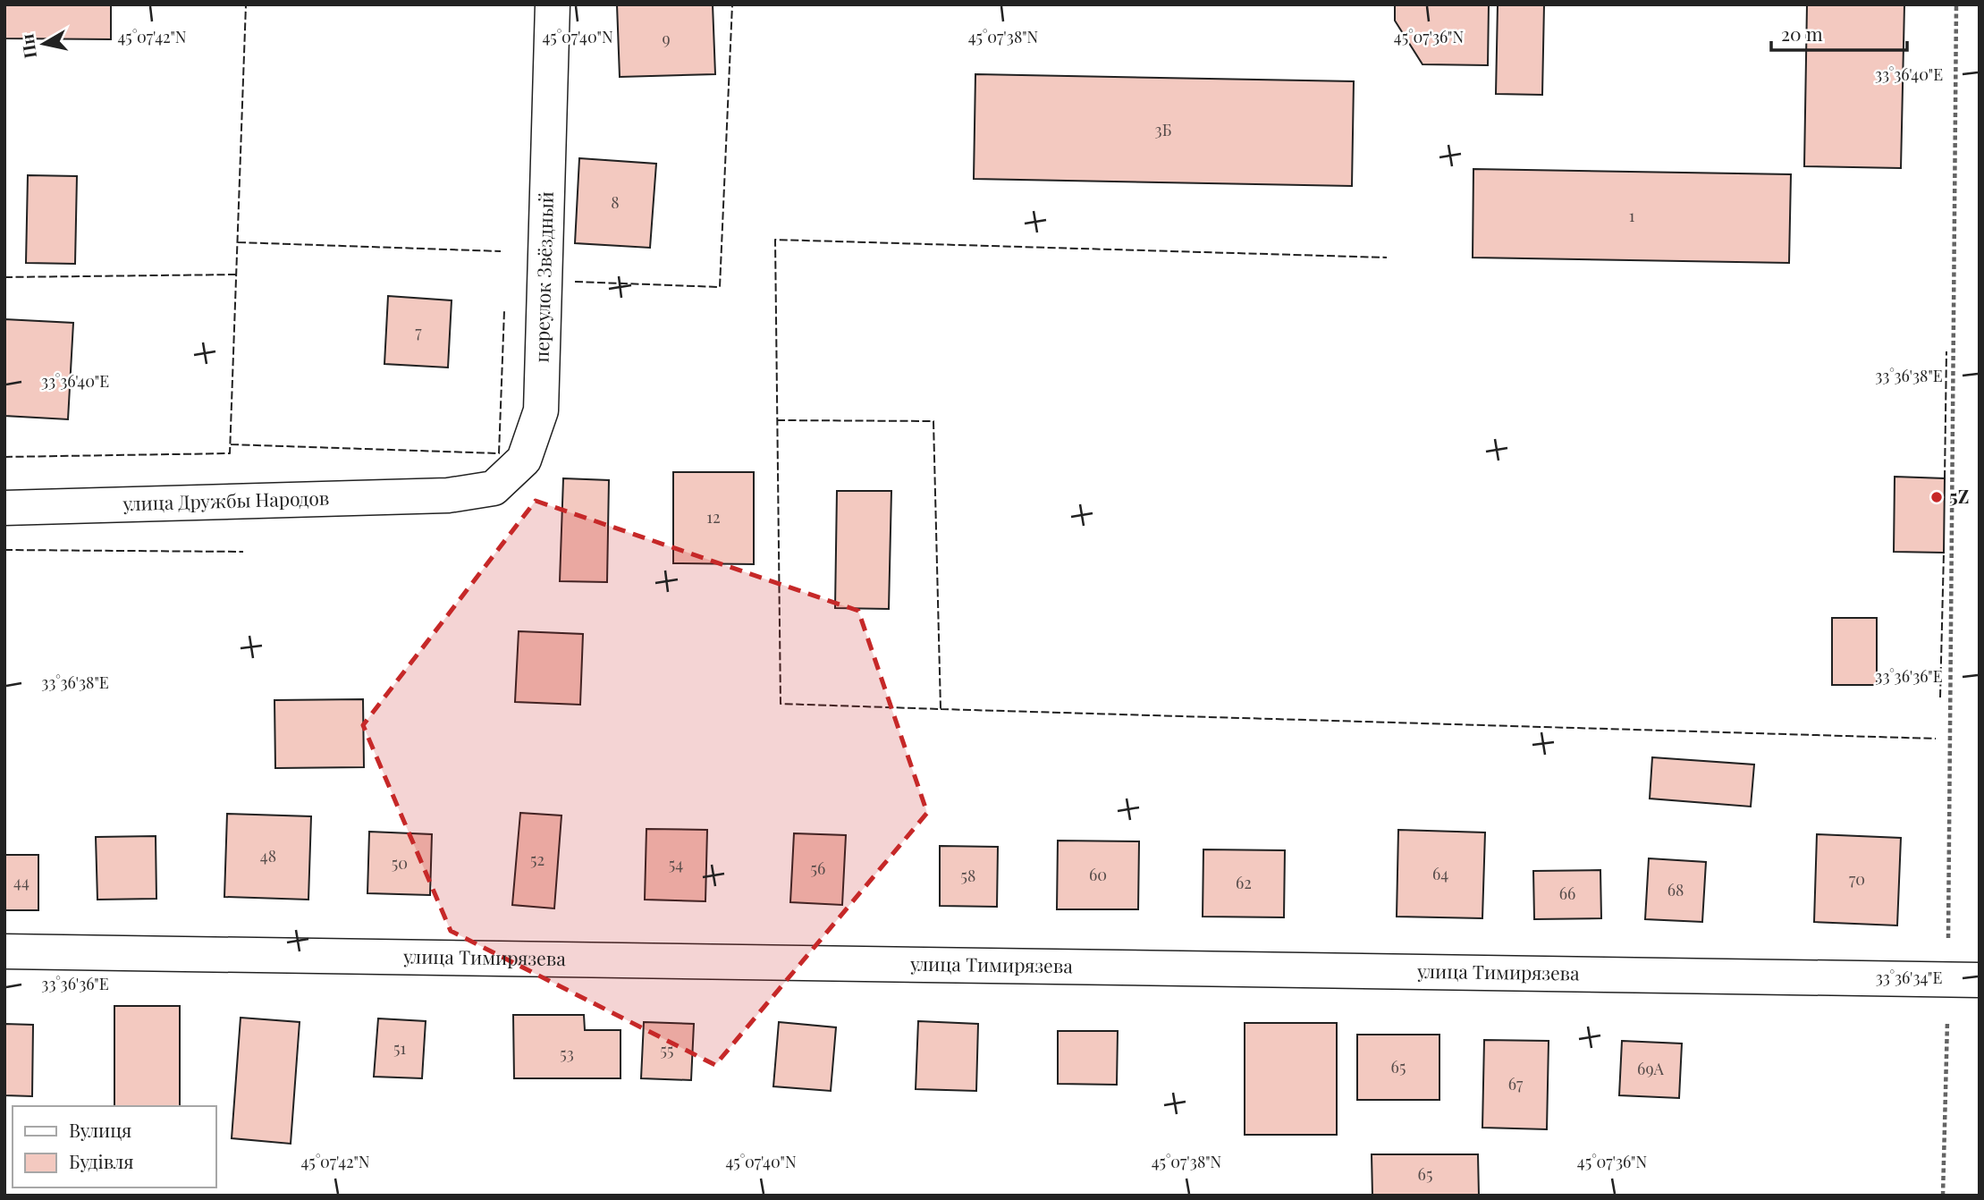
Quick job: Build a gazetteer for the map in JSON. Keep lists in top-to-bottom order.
{
  "streets": {
    "street": ["переулок Звёздный", "улица Дружбы Народов", "улица Тимирязева"]
  },
  "crossings": [
    ["переулок Звёздный", "улица Дружбы Народов"]
  ],
  "places": ["5Z"],
  "house_numbers": [
    "9",
    "3Б",
    "8",
    "1",
    "7",
    "12",
    "48",
    "52",
    "50",
    "54",
    "56",
    "64",
    "60",
    "58",
    "70",
    "44",
    "62",
    "68",
    "66",
    "51",
    "55",
    "53",
    "65",
    "69А",
    "67",
    "65"
  ],
  "legend": ["Вулиця", "Будівля"],
  "scale_bar": "20 m",
  "north": "left",
  "coordinates": [
    "45°07'36\"N",
    "45°07'42\"N",
    "45°07'40\"N",
    "45°07'38\"N",
    "33°36'40\"E",
    "33°36'38\"E",
    "33°36'36\"E",
    "33°36'34\"E"
  ]
}
